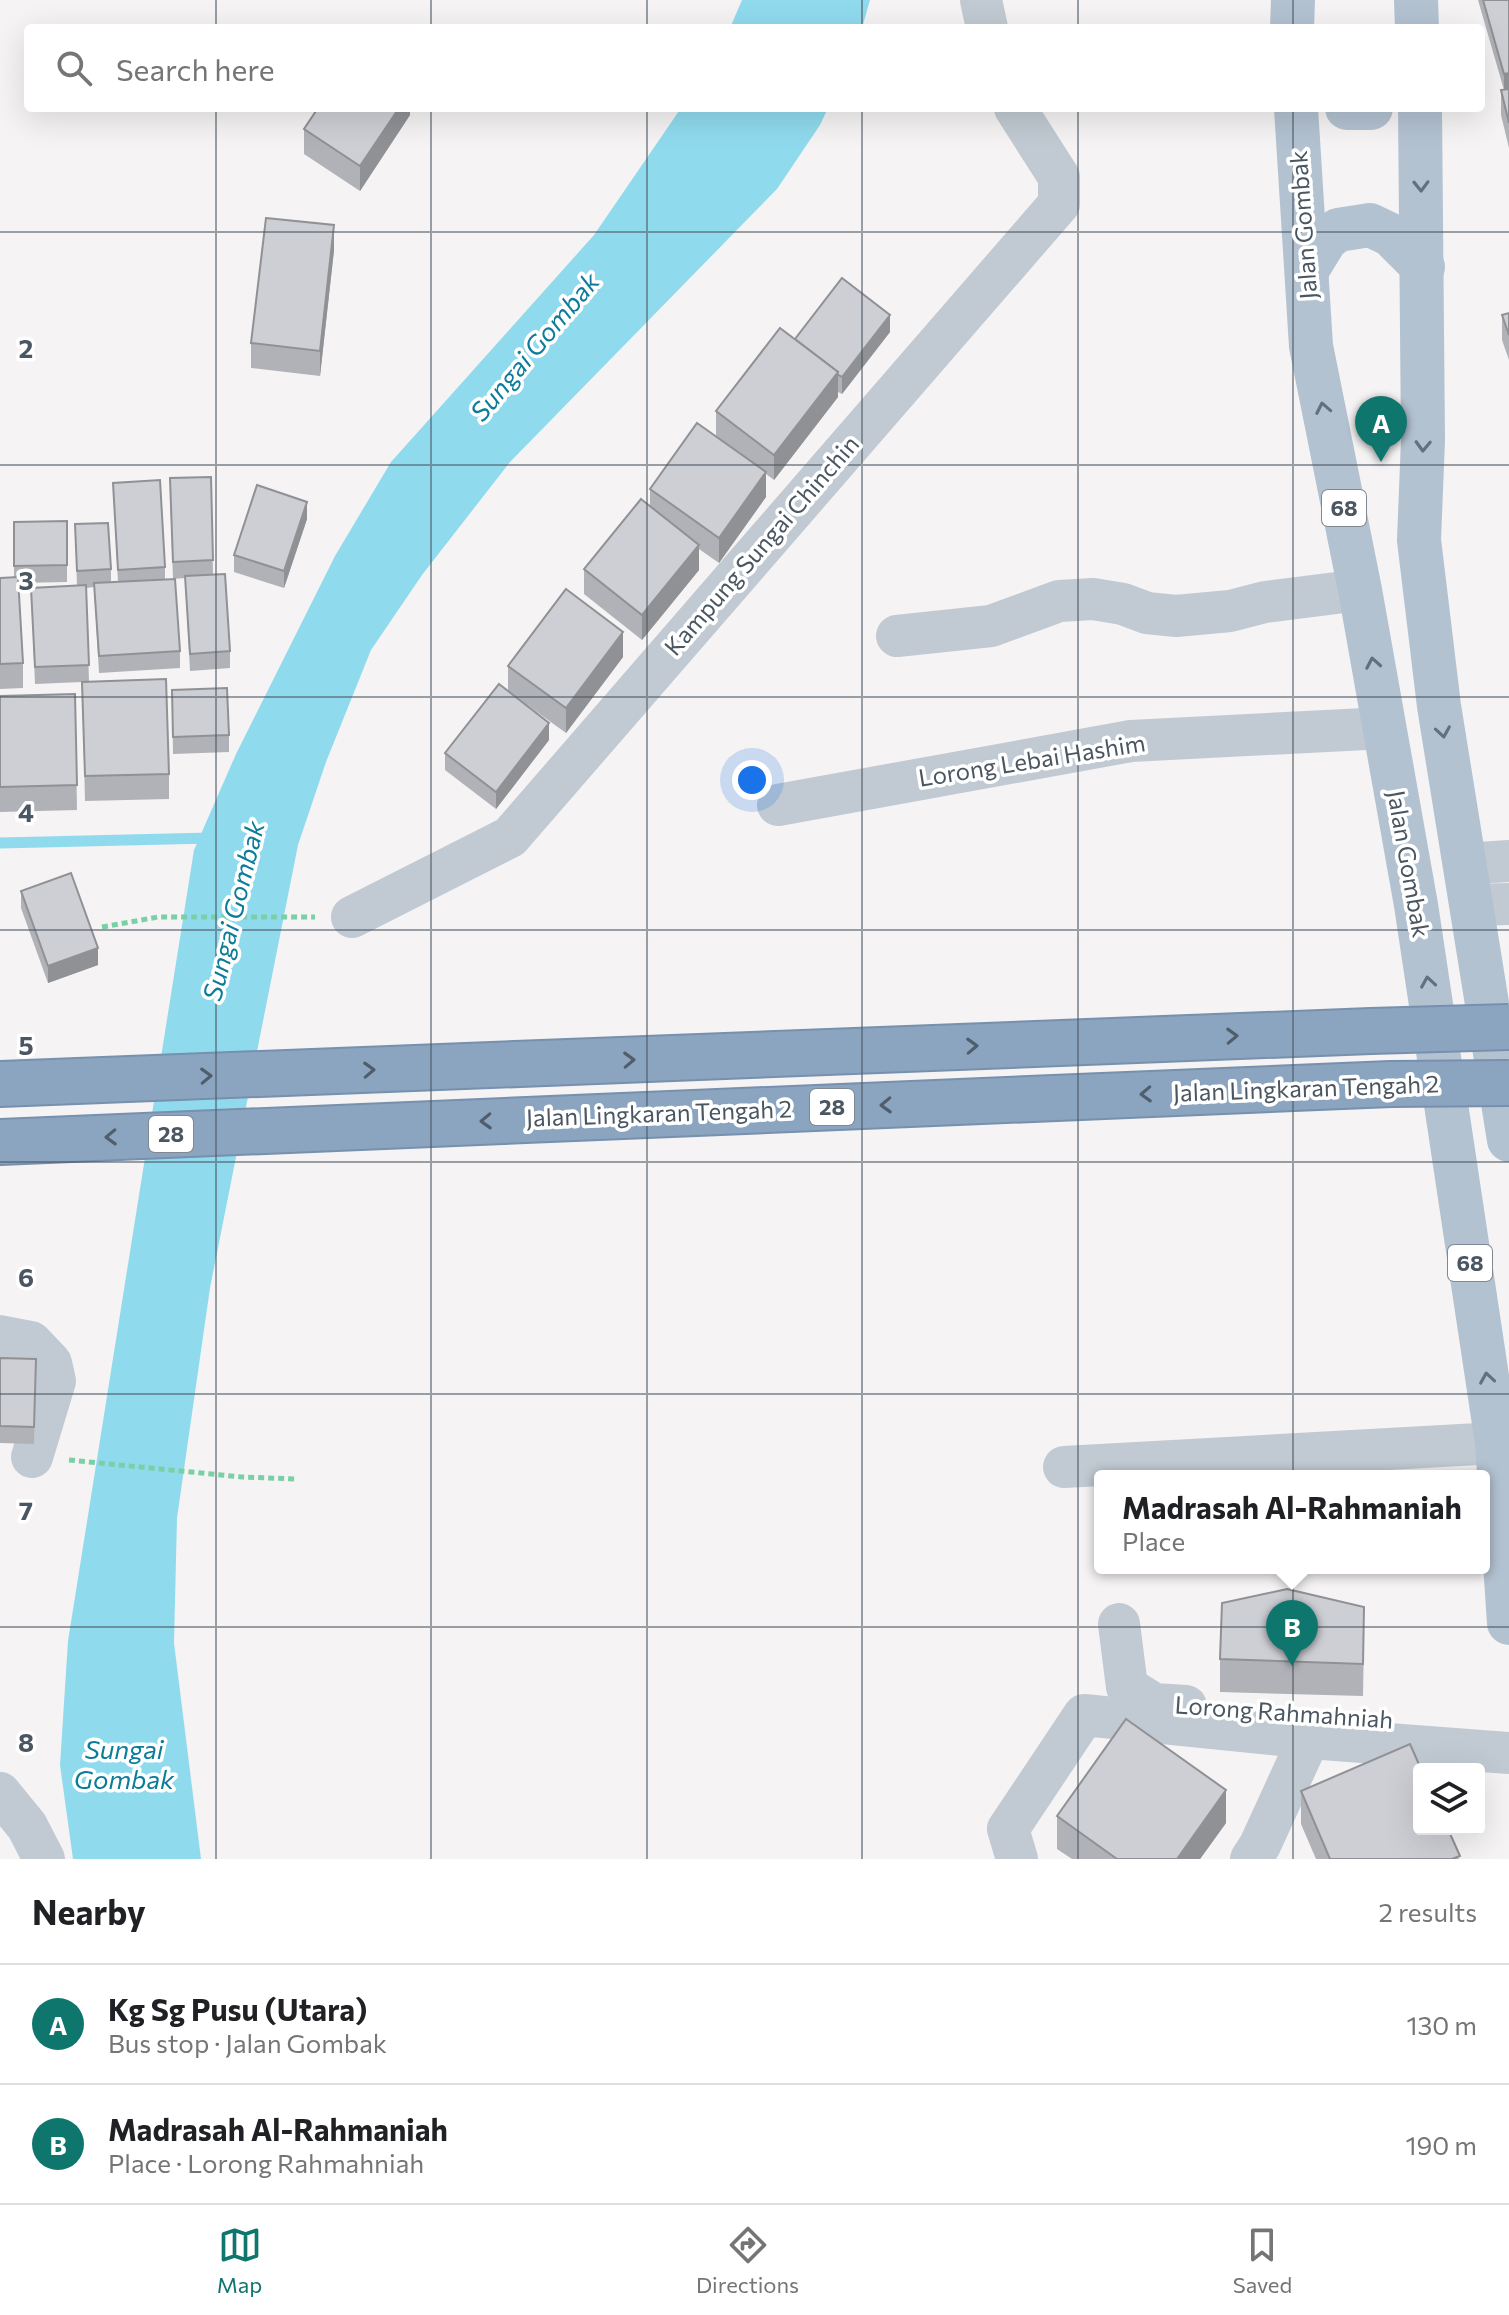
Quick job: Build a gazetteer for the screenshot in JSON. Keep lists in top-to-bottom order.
{
  "streets": {
    "highway": ["Jalan Lingkaran Tengah 2", "28"],
    "main road": ["Jalan Gombak", "68"],
    "street": ["Kampung Sungai Chinchin", "Lorong Lebai Hashim", "Lorong Rahmahniah"]
  },
  "crossings": [
    ["Jalan Gombak", "Lorong Lebai Hashim"]
  ],
  "water": ["Sungai Gombak"],
  "page": {
    "search": "Search here",
    "pins": ["A", "B"],
    "popup": ["Madrasah Al-Rahmaniah", "Place"],
    "heading": ["Nearby", "2 results"],
    "list": [
      {
        "mark": "A",
        "name": "Kg Sg Pusu (Utara)",
        "note": "Bus stop · Jalan Gombak",
        "value": "130 m"
      },
      {
        "mark": "B",
        "name": "Madrasah Al-Rahmaniah",
        "note": "Place · Lorong Rahmahniah",
        "value": "190 m"
      }
    ],
    "nav": ["Map", "Directions", "Saved"]
  },
  "grid": {
    "rows": [
      "2",
      "3",
      "4",
      "5",
      "6",
      "7",
      "8"
    ]
  }
}
